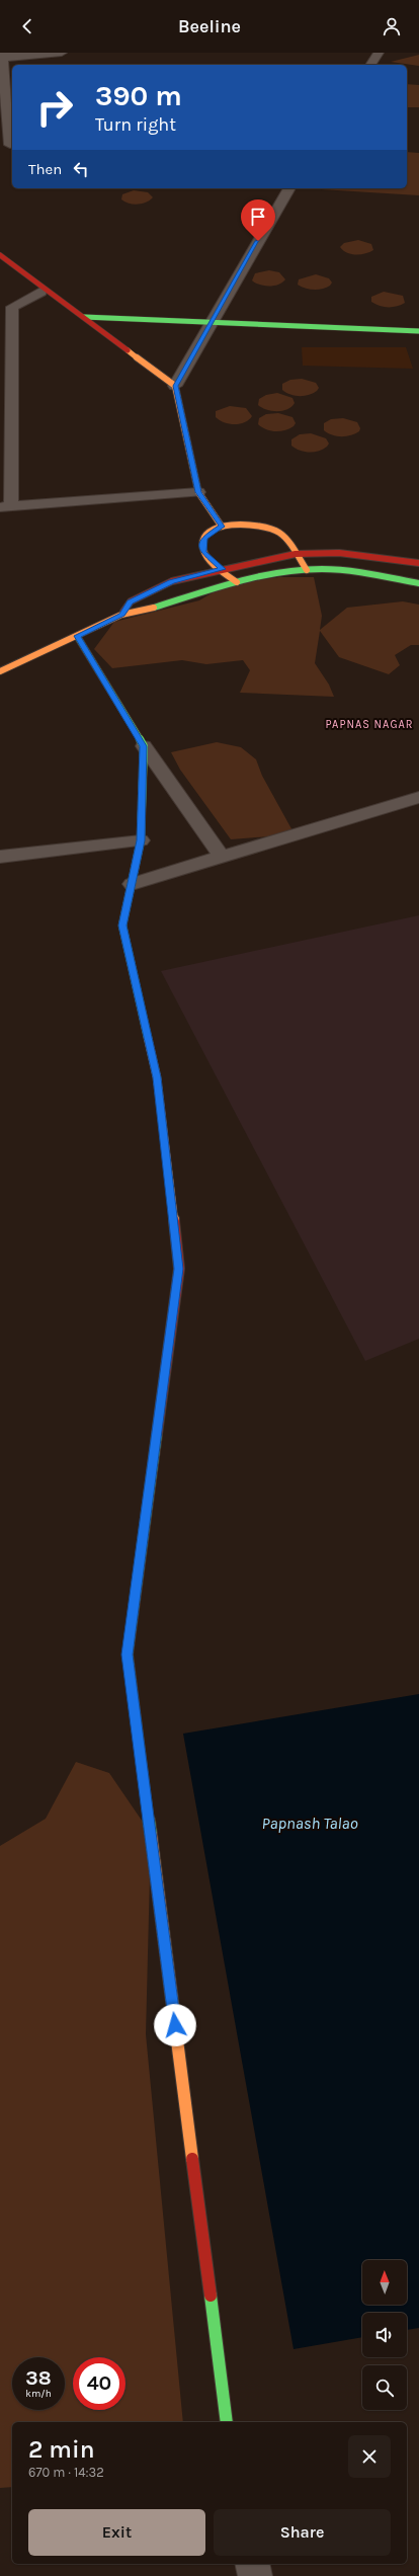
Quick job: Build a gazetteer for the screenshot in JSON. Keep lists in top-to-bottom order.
{
  "districts": ["PAPNAS NAGAR"],
  "water": ["Papnash Talao"],
  "north": "top",
  "page": {
    "header": "Beeline",
    "turn": ["390 m", "Turn right"],
    "then": "Then",
    "speed": "38 km/h",
    "limit": "40",
    "heading": ["2 min", "670 m · 14:32"],
    "buttons": ["Exit", "Share"]
  }
}
